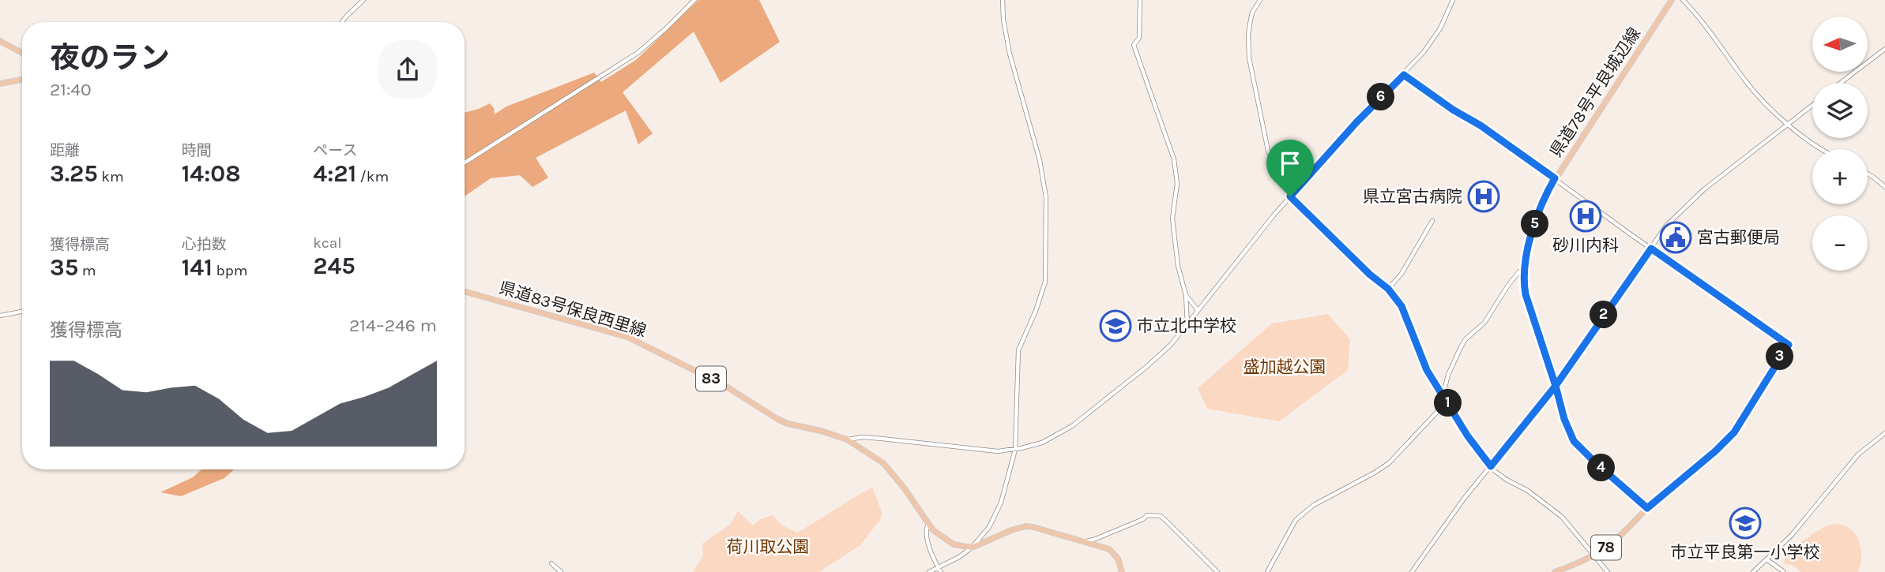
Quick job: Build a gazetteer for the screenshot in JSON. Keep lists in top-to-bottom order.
{
  "streets": {
    "main road": [
      "県道78号平良城辺線",
      "県道83号保良西里線",
      "83",
      "78"
    ]
  },
  "crossings": [
    ["県道78号平良城辺線", "78"]
  ],
  "parks": ["盛加越公園", "荷川取公園"],
  "places": {
    "hospital": ["県立宮古病院", "砂川内科"],
    "public building": ["宮古郵便局"],
    "school or university": ["市立北中学校", "市立平良第一小学校"]
  },
  "north": "left",
  "page": {
    "map_buttons": ["+", "−"],
    "heading": ["夜のラン", "21:40"],
    "pins": [
      "6",
      "5",
      "2",
      "3",
      "1",
      "4"
    ],
    "stats": [
      ["距離", "3.25 km"],
      ["時間", "14:08"],
      ["ペース", "4:21 /km"],
      ["獲得標高", "35 m"],
      ["心拍数", "141 bpm"],
      ["kcal", "245"]
    ],
    "chart": ["獲得標高", "214–246 m"]
  }
}
